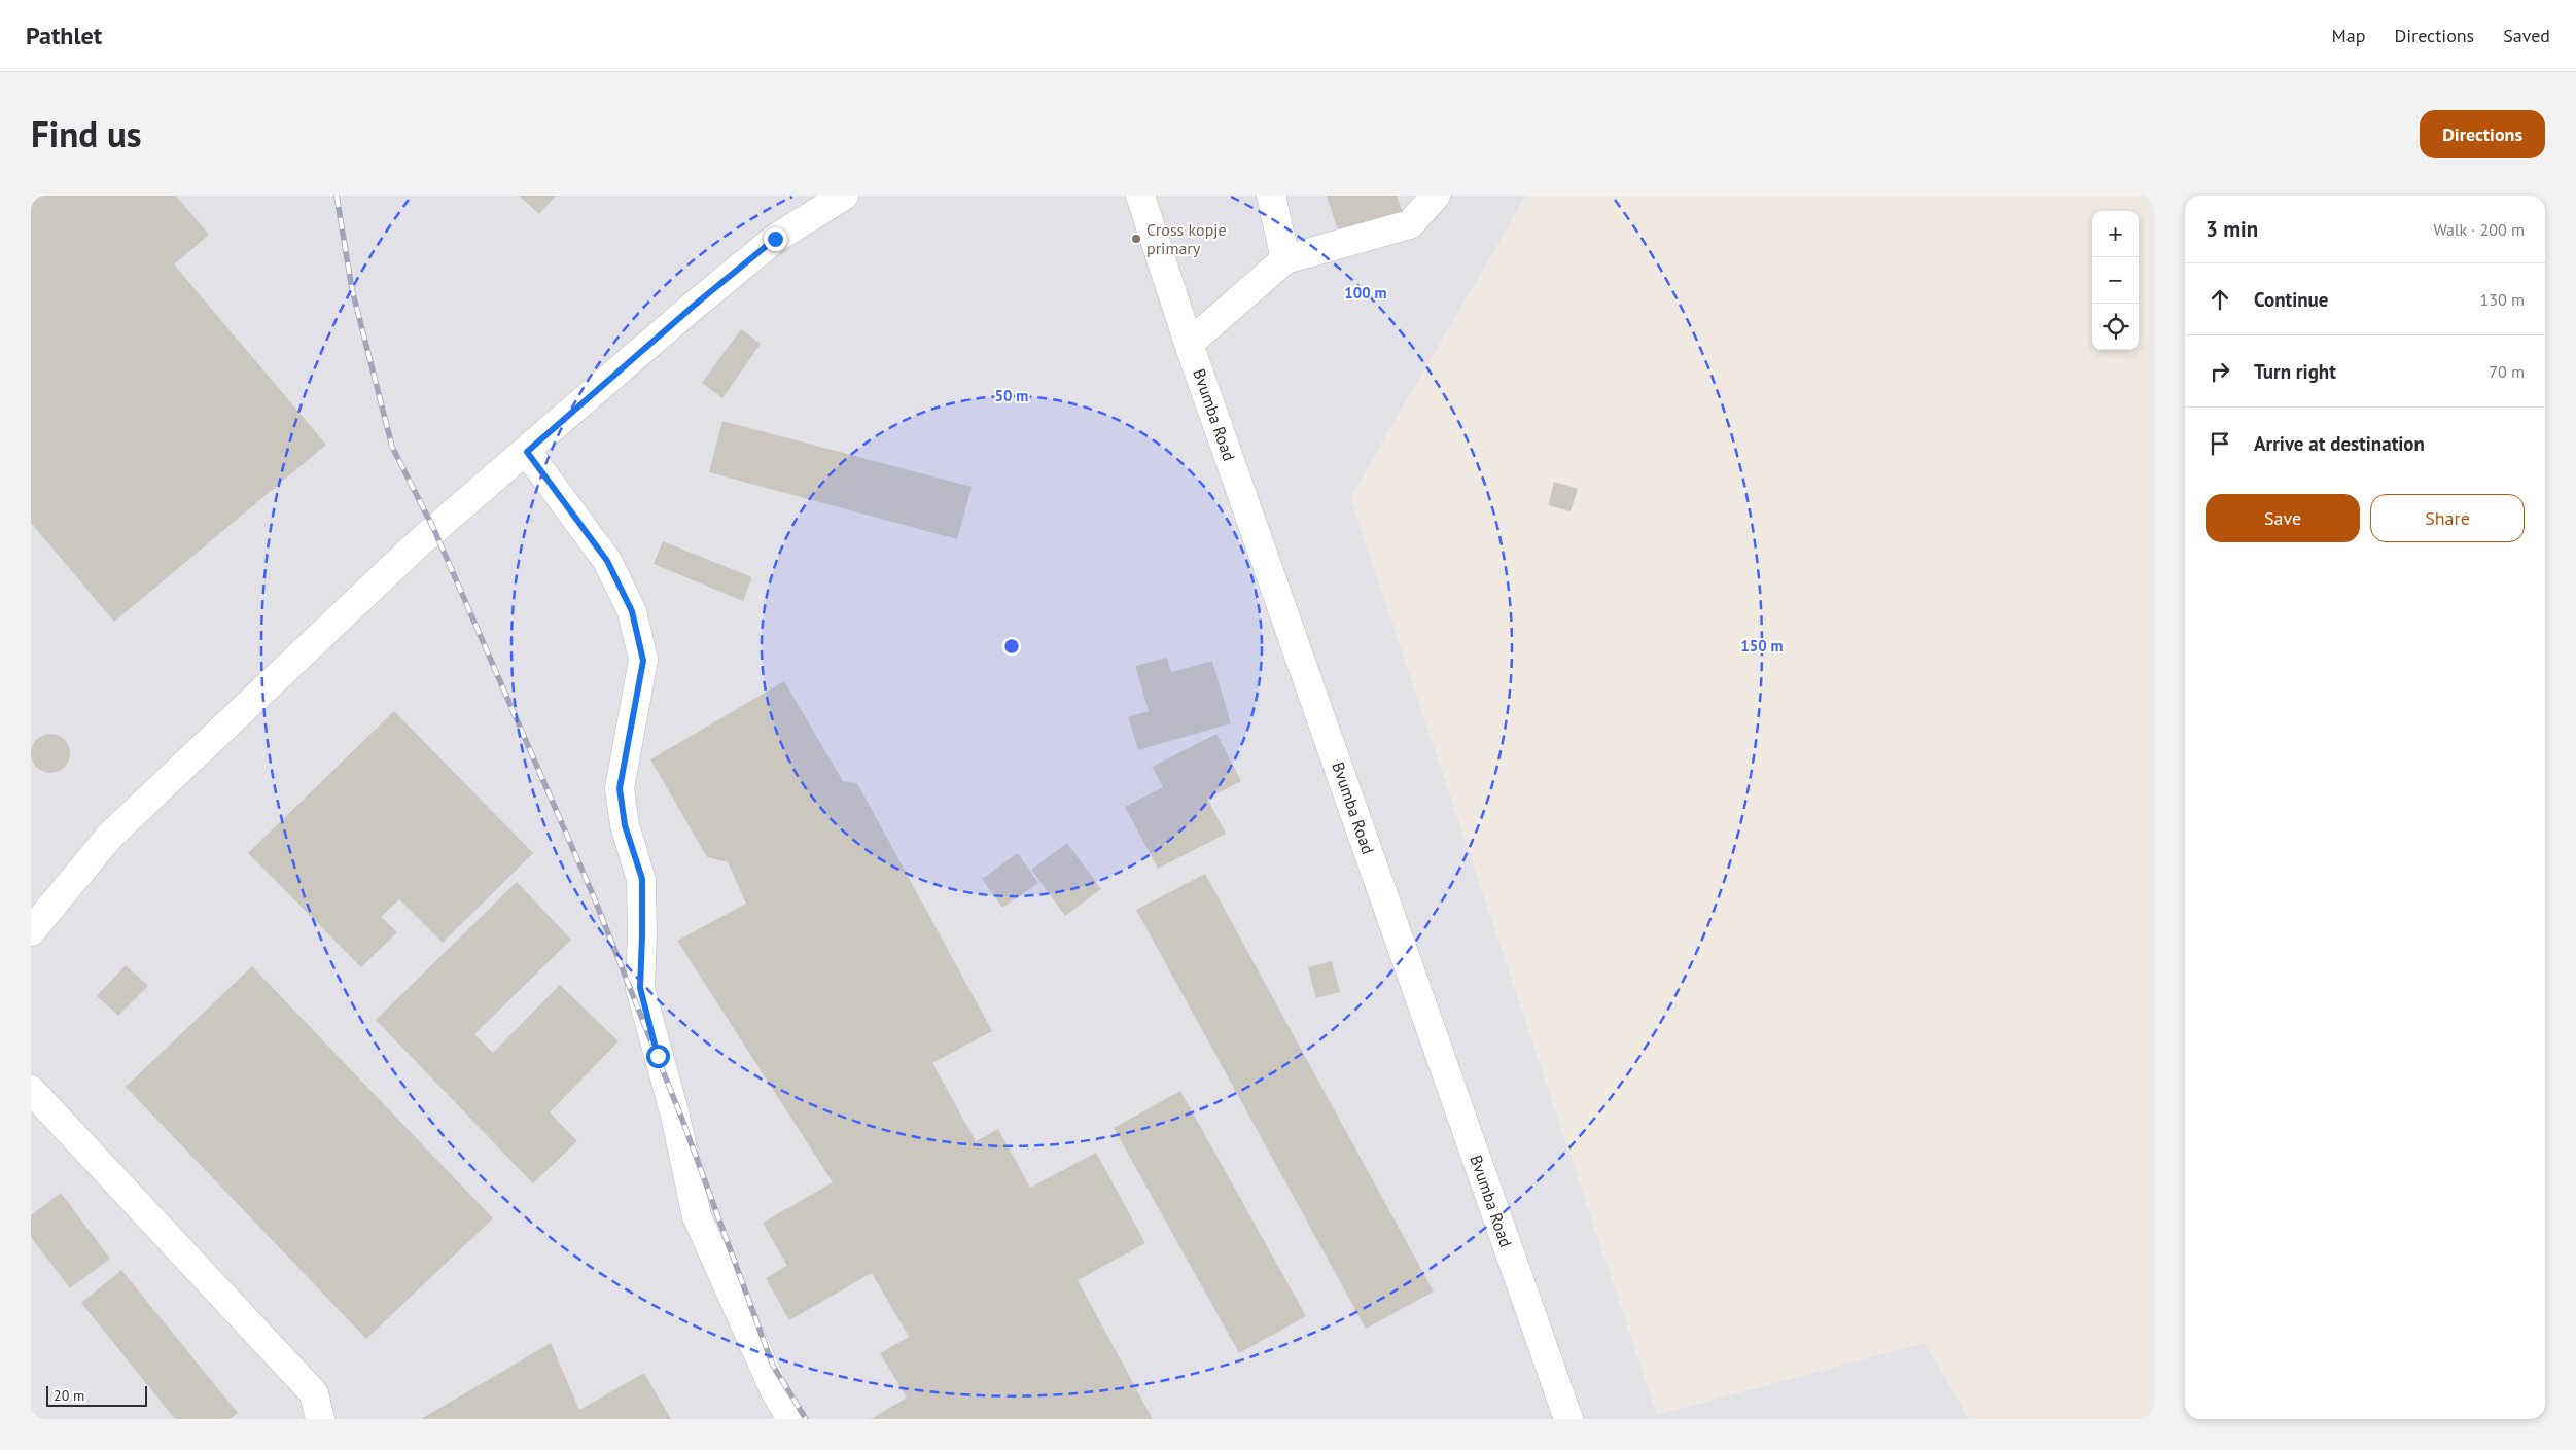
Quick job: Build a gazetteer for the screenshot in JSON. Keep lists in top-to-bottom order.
{
  "streets": {
    "street": ["Bvumba Road"]
  },
  "places": ["Cross kopje primary"],
  "scale_bar": "20 m",
  "page": {
    "header": "Pathlet",
    "nav": ["Map", "Directions", "Saved"],
    "title": "Find us",
    "buttons": [
      "Directions",
      ["Save", "Share"]
    ],
    "heading": ["3 min", "Walk · 200 m"],
    "map_buttons": ["+", "−"],
    "list": [
      ["Continue", "130 m"],
      ["Turn right", "70 m"],
      "Arrive at destination"
    ],
    "scale": "20 m"
  },
  "rings": ["100 m", "50 m", "150 m"]
}
